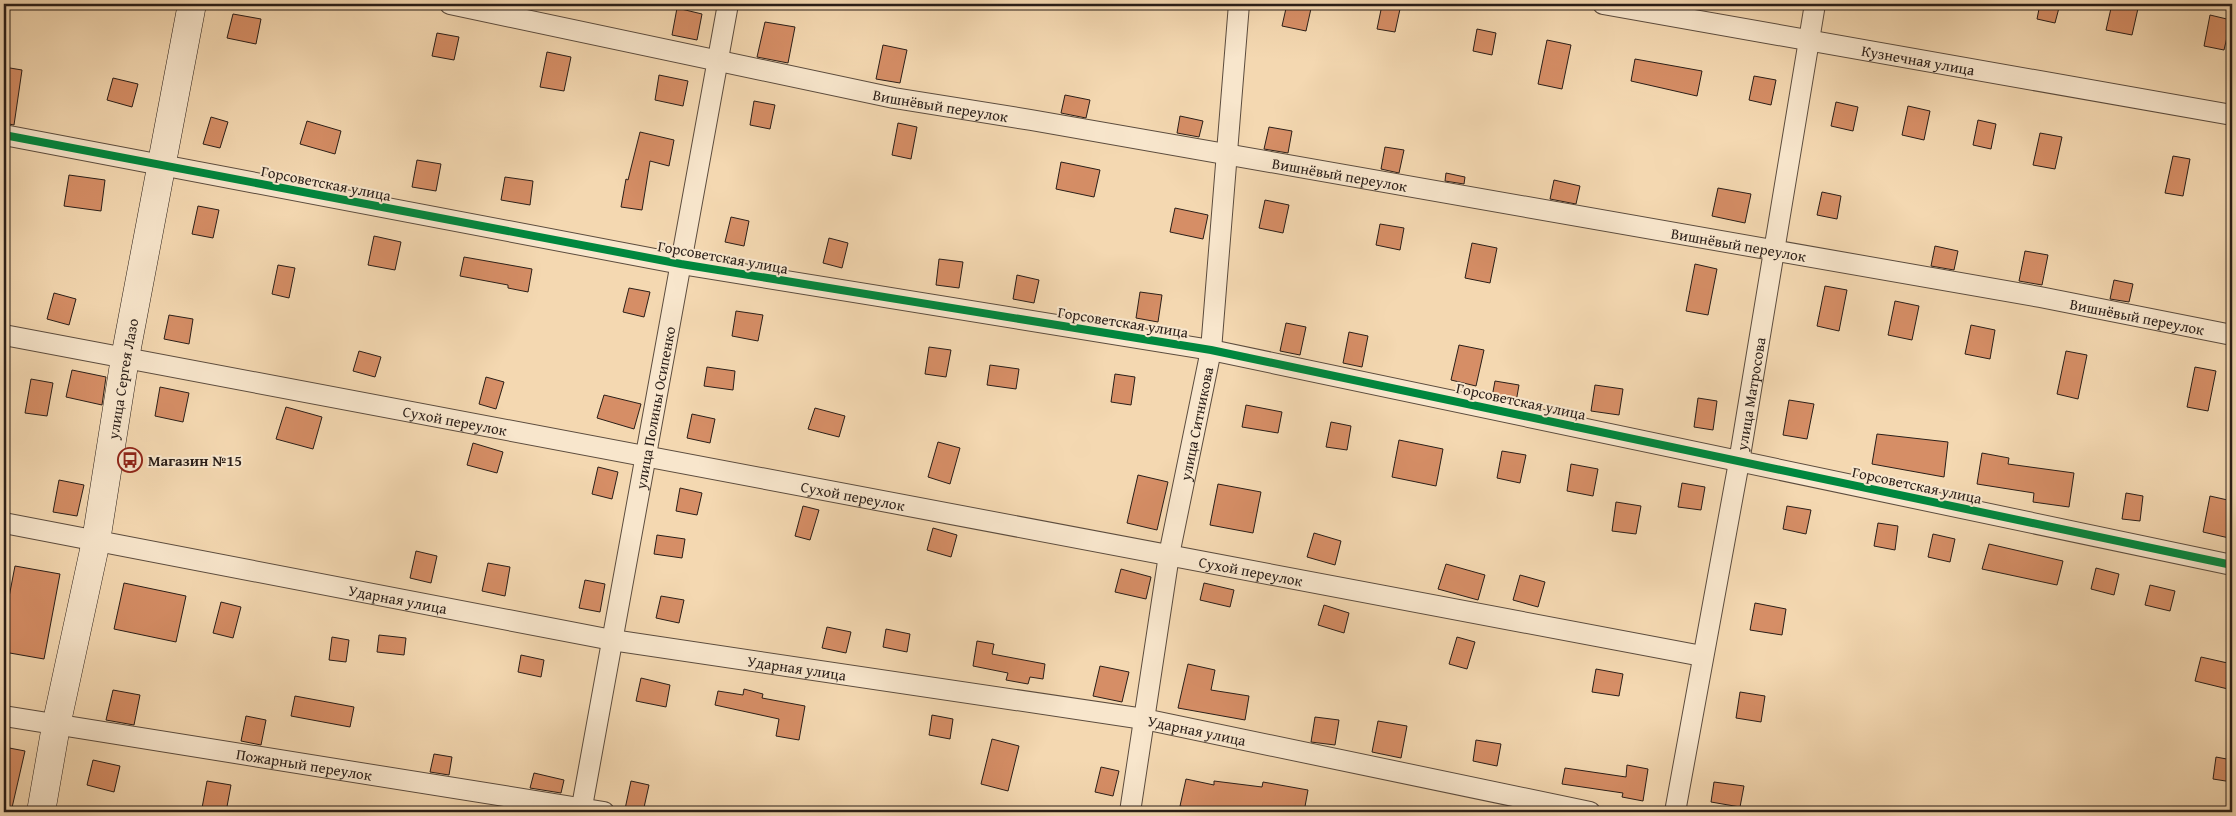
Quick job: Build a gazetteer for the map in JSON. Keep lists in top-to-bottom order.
{
  "streets": {
    "main road": ["улица Сергея Лазо"],
    "street": [
      "Кузнечная улица",
      "Вишнёвый переулок",
      "Горсоветская улица",
      "улица Матросова",
      "улица Полины Осипенко",
      "Сухой переулок",
      "улица Ситникова",
      "Ударная улица",
      "Пожарный переулок"
    ]
  },
  "crossings": [
    ["Кузнечная улица", "улица Матросова"],
    ["Вишнёвый переулок", "улица Матросова"],
    ["Вишнёвый переулок", "улица Полины Осипенко"],
    ["Вишнёвый переулок", "улица Ситникова"],
    ["Горсоветская улица", "улица Сергея Лазо"],
    ["Горсоветская улица", "улица Матросова"],
    ["Горсоветская улица", "улица Полины Осипенко"],
    ["Горсоветская улица", "улица Ситникова"],
    ["улица Сергея Лазо", "Сухой переулок"],
    ["улица Сергея Лазо", "Ударная улица"],
    ["улица Сергея Лазо", "Пожарный переулок"],
    ["улица Матросова", "Сухой переулок"],
    ["улица Полины Осипенко", "Сухой переулок"],
    ["улица Полины Осипенко", "Ударная улица"],
    ["улица Полины Осипенко", "Пожарный переулок"],
    ["Сухой переулок", "улица Ситникова"],
    ["улица Ситникова", "Ударная улица"]
  ],
  "places": {
    "bus stop": ["Магазин №15"]
  }
}
